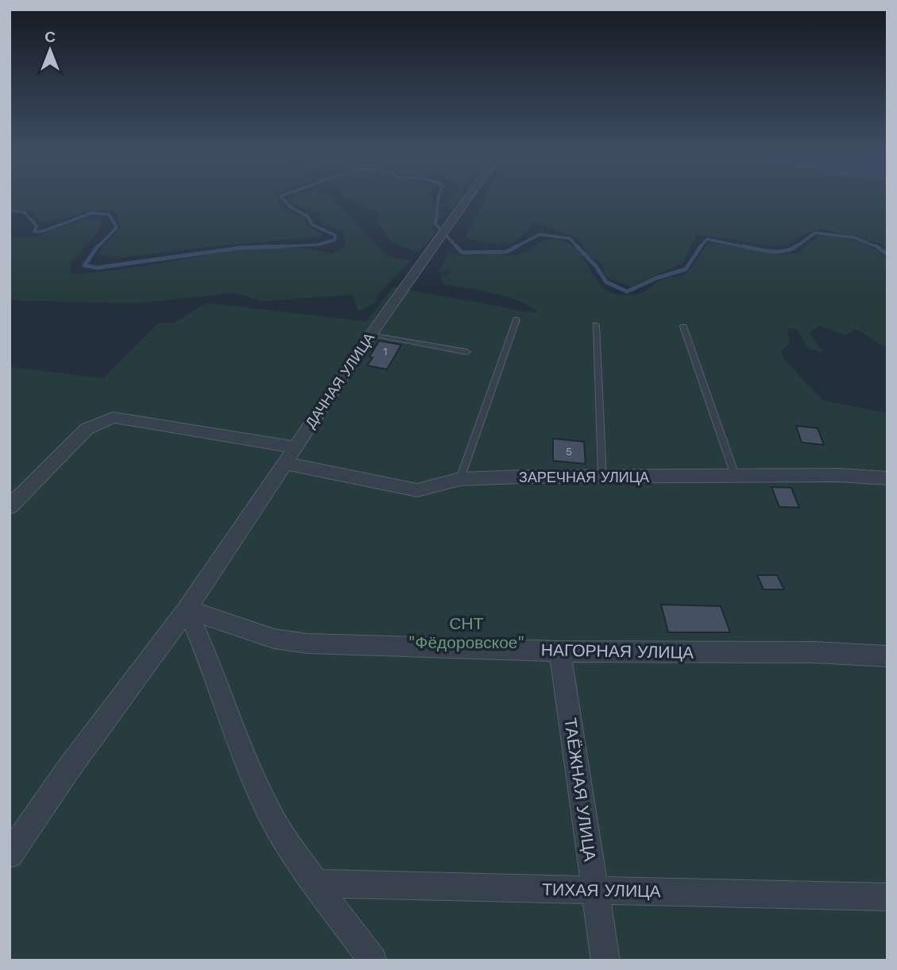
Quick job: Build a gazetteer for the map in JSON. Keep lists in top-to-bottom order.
{
  "streets": {
    "street": [
      "ДАЧНАЯ УЛИЦА",
      "ЗАРЕЧНАЯ УЛИЦА",
      "НАГОРНАЯ УЛИЦА",
      "ТАЁЖНАЯ УЛИЦА",
      "ТИХАЯ УЛИЦА"
    ]
  },
  "crossings": [
    ["ДАЧНАЯ УЛИЦА", "ЗАРЕЧНАЯ УЛИЦА"],
    ["ДАЧНАЯ УЛИЦА", "НАГОРНАЯ УЛИЦА"],
    ["НАГОРНАЯ УЛИЦА", "ТАЁЖНАЯ УЛИЦА"],
    ["ТАЁЖНАЯ УЛИЦА", "ТИХАЯ УЛИЦА"]
  ],
  "parks": ["СНТ \"Фёдоровское\""],
  "house_numbers": ["1", "5"],
  "north": "top"
}
